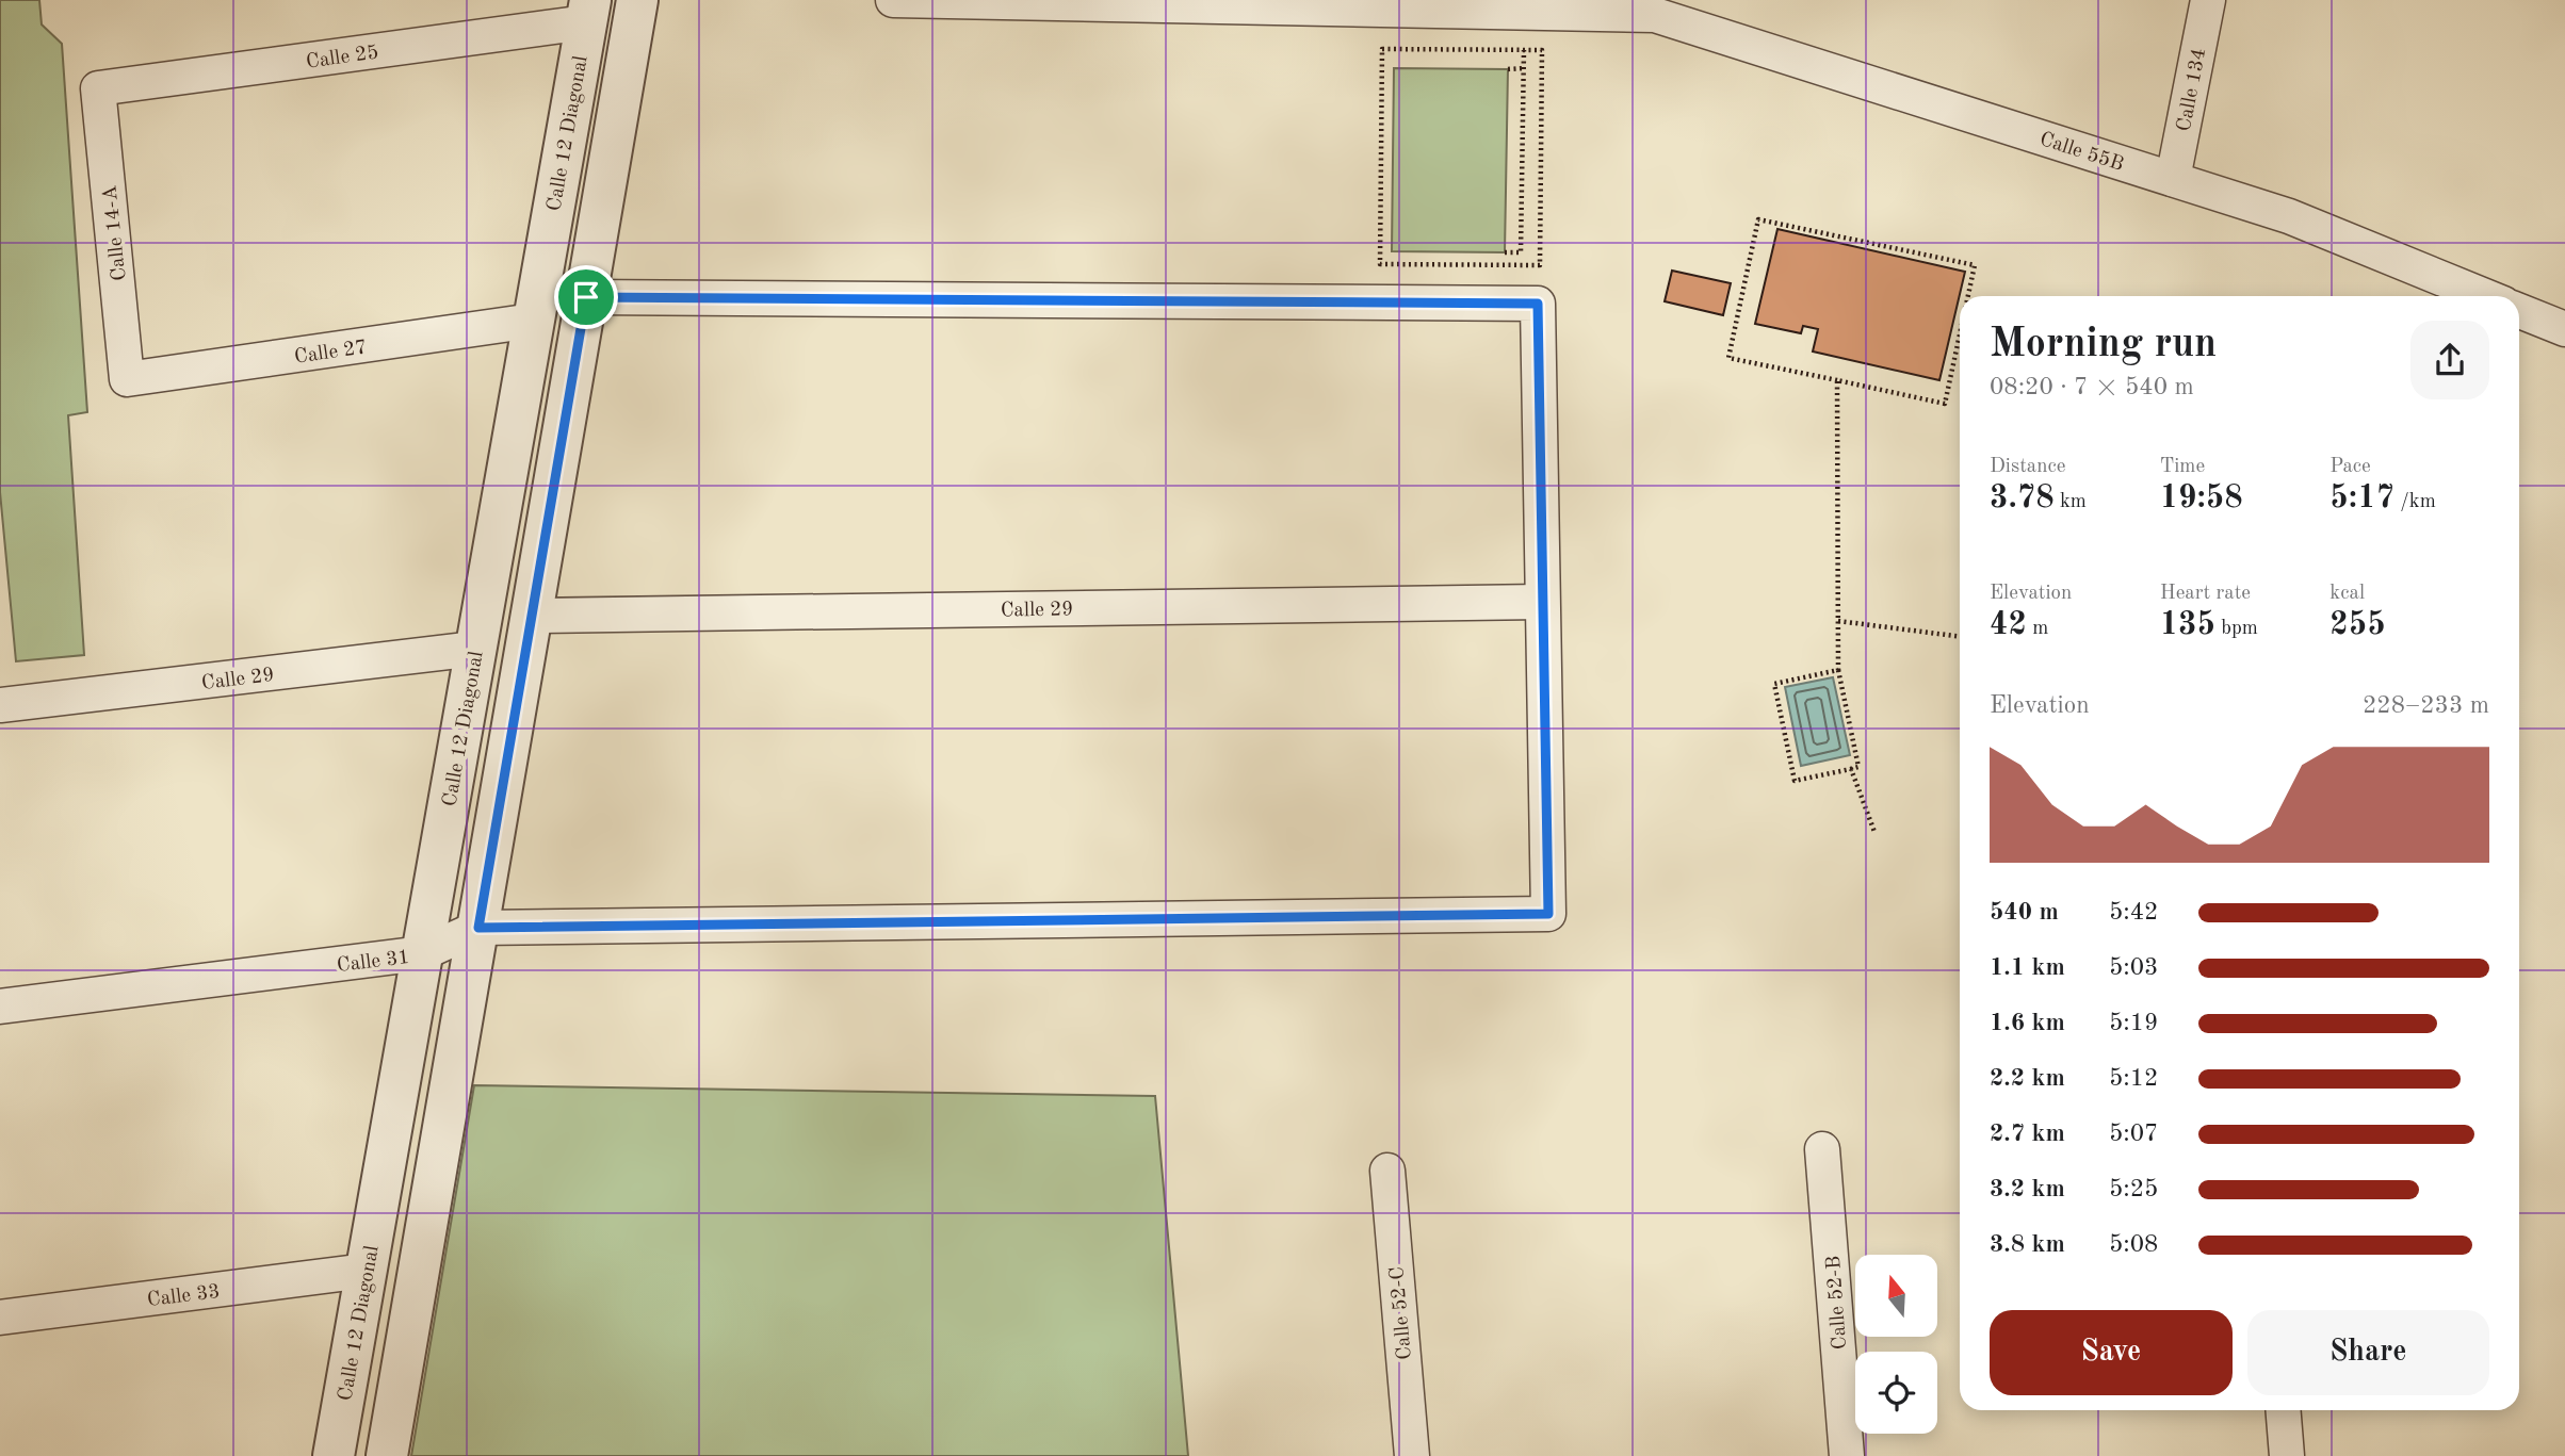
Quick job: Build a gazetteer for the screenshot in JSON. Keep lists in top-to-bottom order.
{
  "streets": {
    "street": [
      "Calle 25",
      "Calle 134",
      "Calle 12 Diagonal",
      "Calle 55B",
      "Calle 14-A",
      "Calle 27",
      "Calle 29",
      "Calle 31",
      "Calle 33",
      "Calle 52-B",
      "Calle 52-C"
    ]
  },
  "crossings": [
    ["Calle 25", "Calle 12 Diagonal"],
    ["Calle 25", "Calle 14-A"],
    ["Calle 134", "Calle 55B"],
    ["Calle 12 Diagonal", "Calle 27"],
    ["Calle 12 Diagonal", "Calle 29"],
    ["Calle 12 Diagonal", "Calle 31"],
    ["Calle 12 Diagonal", "Calle 33"],
    ["Calle 14-A", "Calle 27"],
    ["Calle 29", "Calle 31"]
  ],
  "north": "top",
  "page": {
    "heading": ["Morning run", "08:20 · 7 × 540 m"],
    "stats": [
      ["Distance", "3.78 km"],
      ["Time", "19:58"],
      ["Pace", "5:17 /km"],
      ["Elevation", "42 m"],
      ["Heart rate", "135 bpm"],
      ["kcal", "255"]
    ],
    "chart": ["Elevation", "228–233 m"],
    "list": [
      {
        "name": "540 m",
        "note": "5:42"
      },
      {
        "name": "1.1 km",
        "note": "5:03"
      },
      {
        "name": "1.6 km",
        "note": "5:19"
      },
      {
        "name": "2.2 km",
        "note": "5:12"
      },
      {
        "name": "2.7 km",
        "note": "5:07"
      },
      {
        "name": "3.2 km",
        "note": "5:25"
      },
      {
        "name": "3.8 km",
        "note": "5:08"
      }
    ],
    "buttons": ["Save", "Share"]
  }
}
